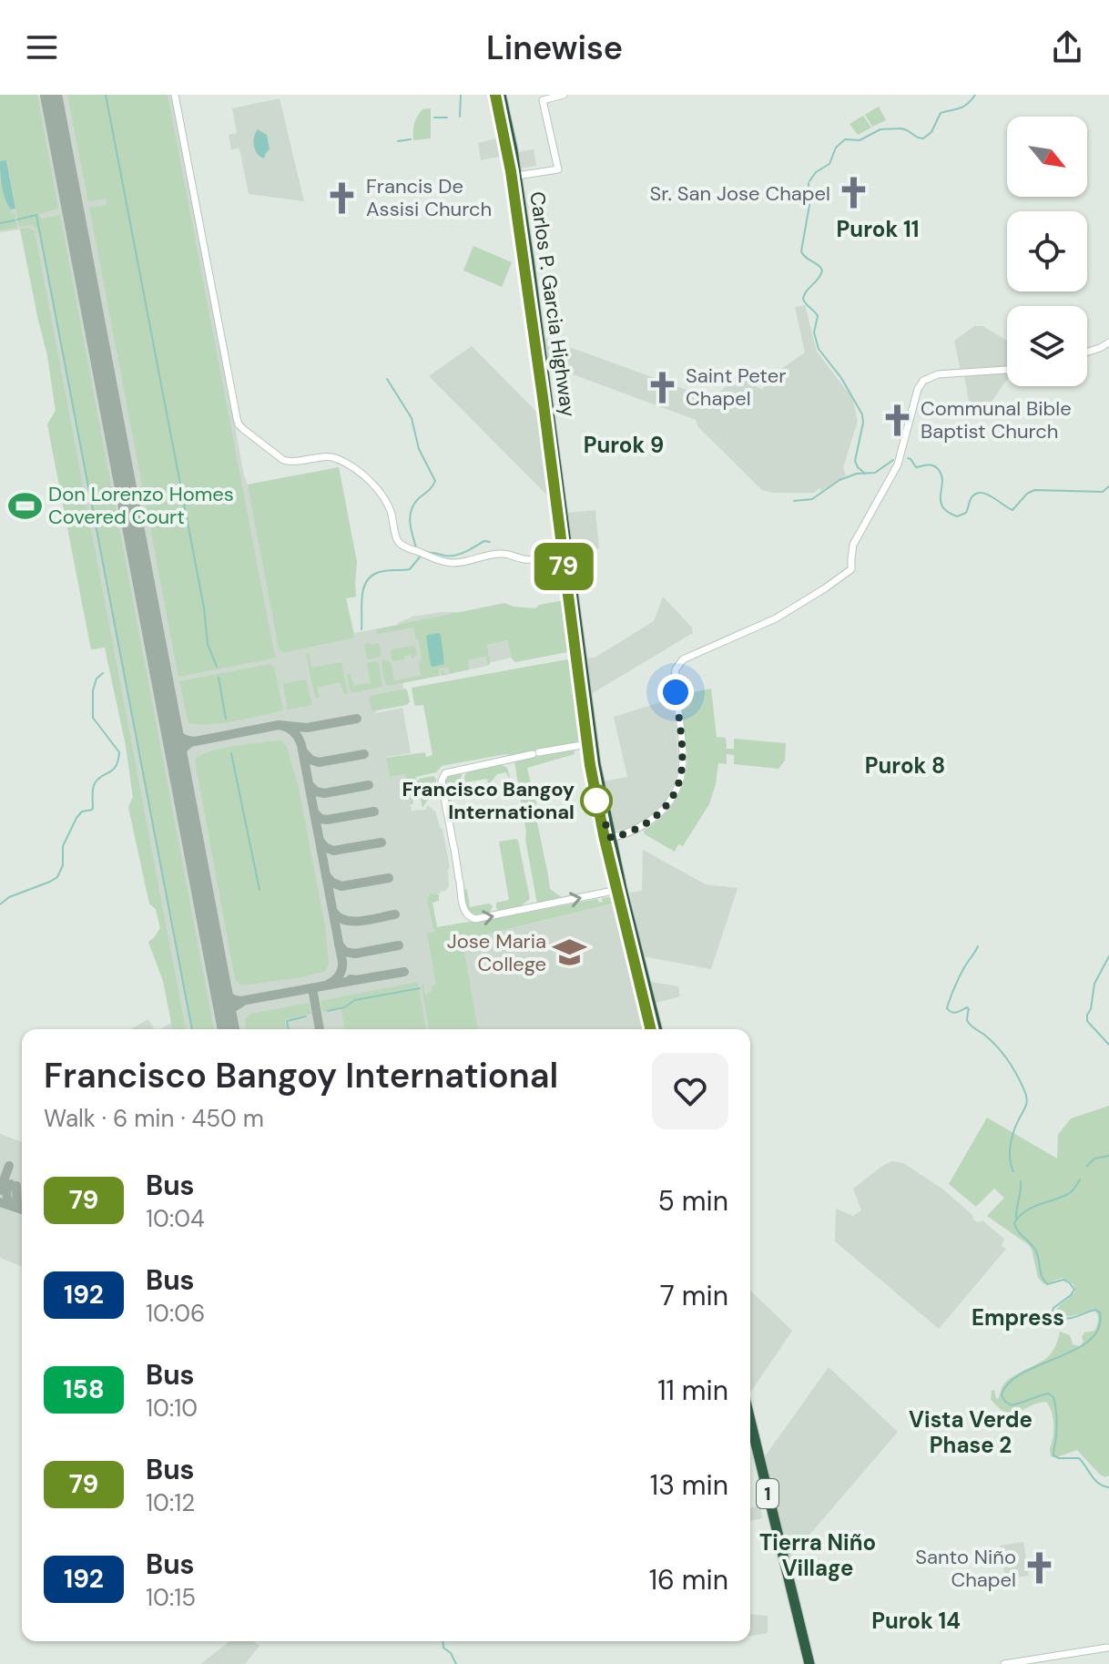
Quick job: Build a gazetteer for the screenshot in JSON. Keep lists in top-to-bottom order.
{
  "streets": {
    "highway": ["Carlos P. Garcia Highway", "1"]
  },
  "districts": [
    "Purok 11",
    "Purok 9",
    "Purok 8",
    "Empress",
    "Vista Verde Phase 2",
    "Tierra Niño Village",
    "Purok 14"
  ],
  "places": {
    "church": [
      "Sr. San Jose Chapel",
      "Francis De Assisi Church",
      "Saint Peter Chapel",
      "Communal Bible Baptist Church",
      "Santo Niño Chapel"
    ],
    "sports": ["Don Lorenzo Homes Covered Court"],
    "other": ["Francisco Bangoy International"],
    "school or university": ["Jose Maria College"]
  },
  "lines": ["bus line 79"],
  "north": "bottom right",
  "page": {
    "header": "Linewise",
    "on_map": "79",
    "heading": ["Francisco Bangoy International", "Walk · 6 min · 450 m"],
    "list": [
      {
        "mark": "79",
        "name": "Bus",
        "note": "10:04",
        "value": "5 min"
      },
      {
        "mark": "192",
        "name": "Bus",
        "note": "10:06",
        "value": "7 min"
      },
      {
        "mark": "158",
        "name": "Bus",
        "note": "10:10",
        "value": "11 min"
      },
      {
        "mark": "79",
        "name": "Bus",
        "note": "10:12",
        "value": "13 min"
      },
      {
        "mark": "192",
        "name": "Bus",
        "note": "10:15",
        "value": "16 min"
      }
    ]
  }
}
